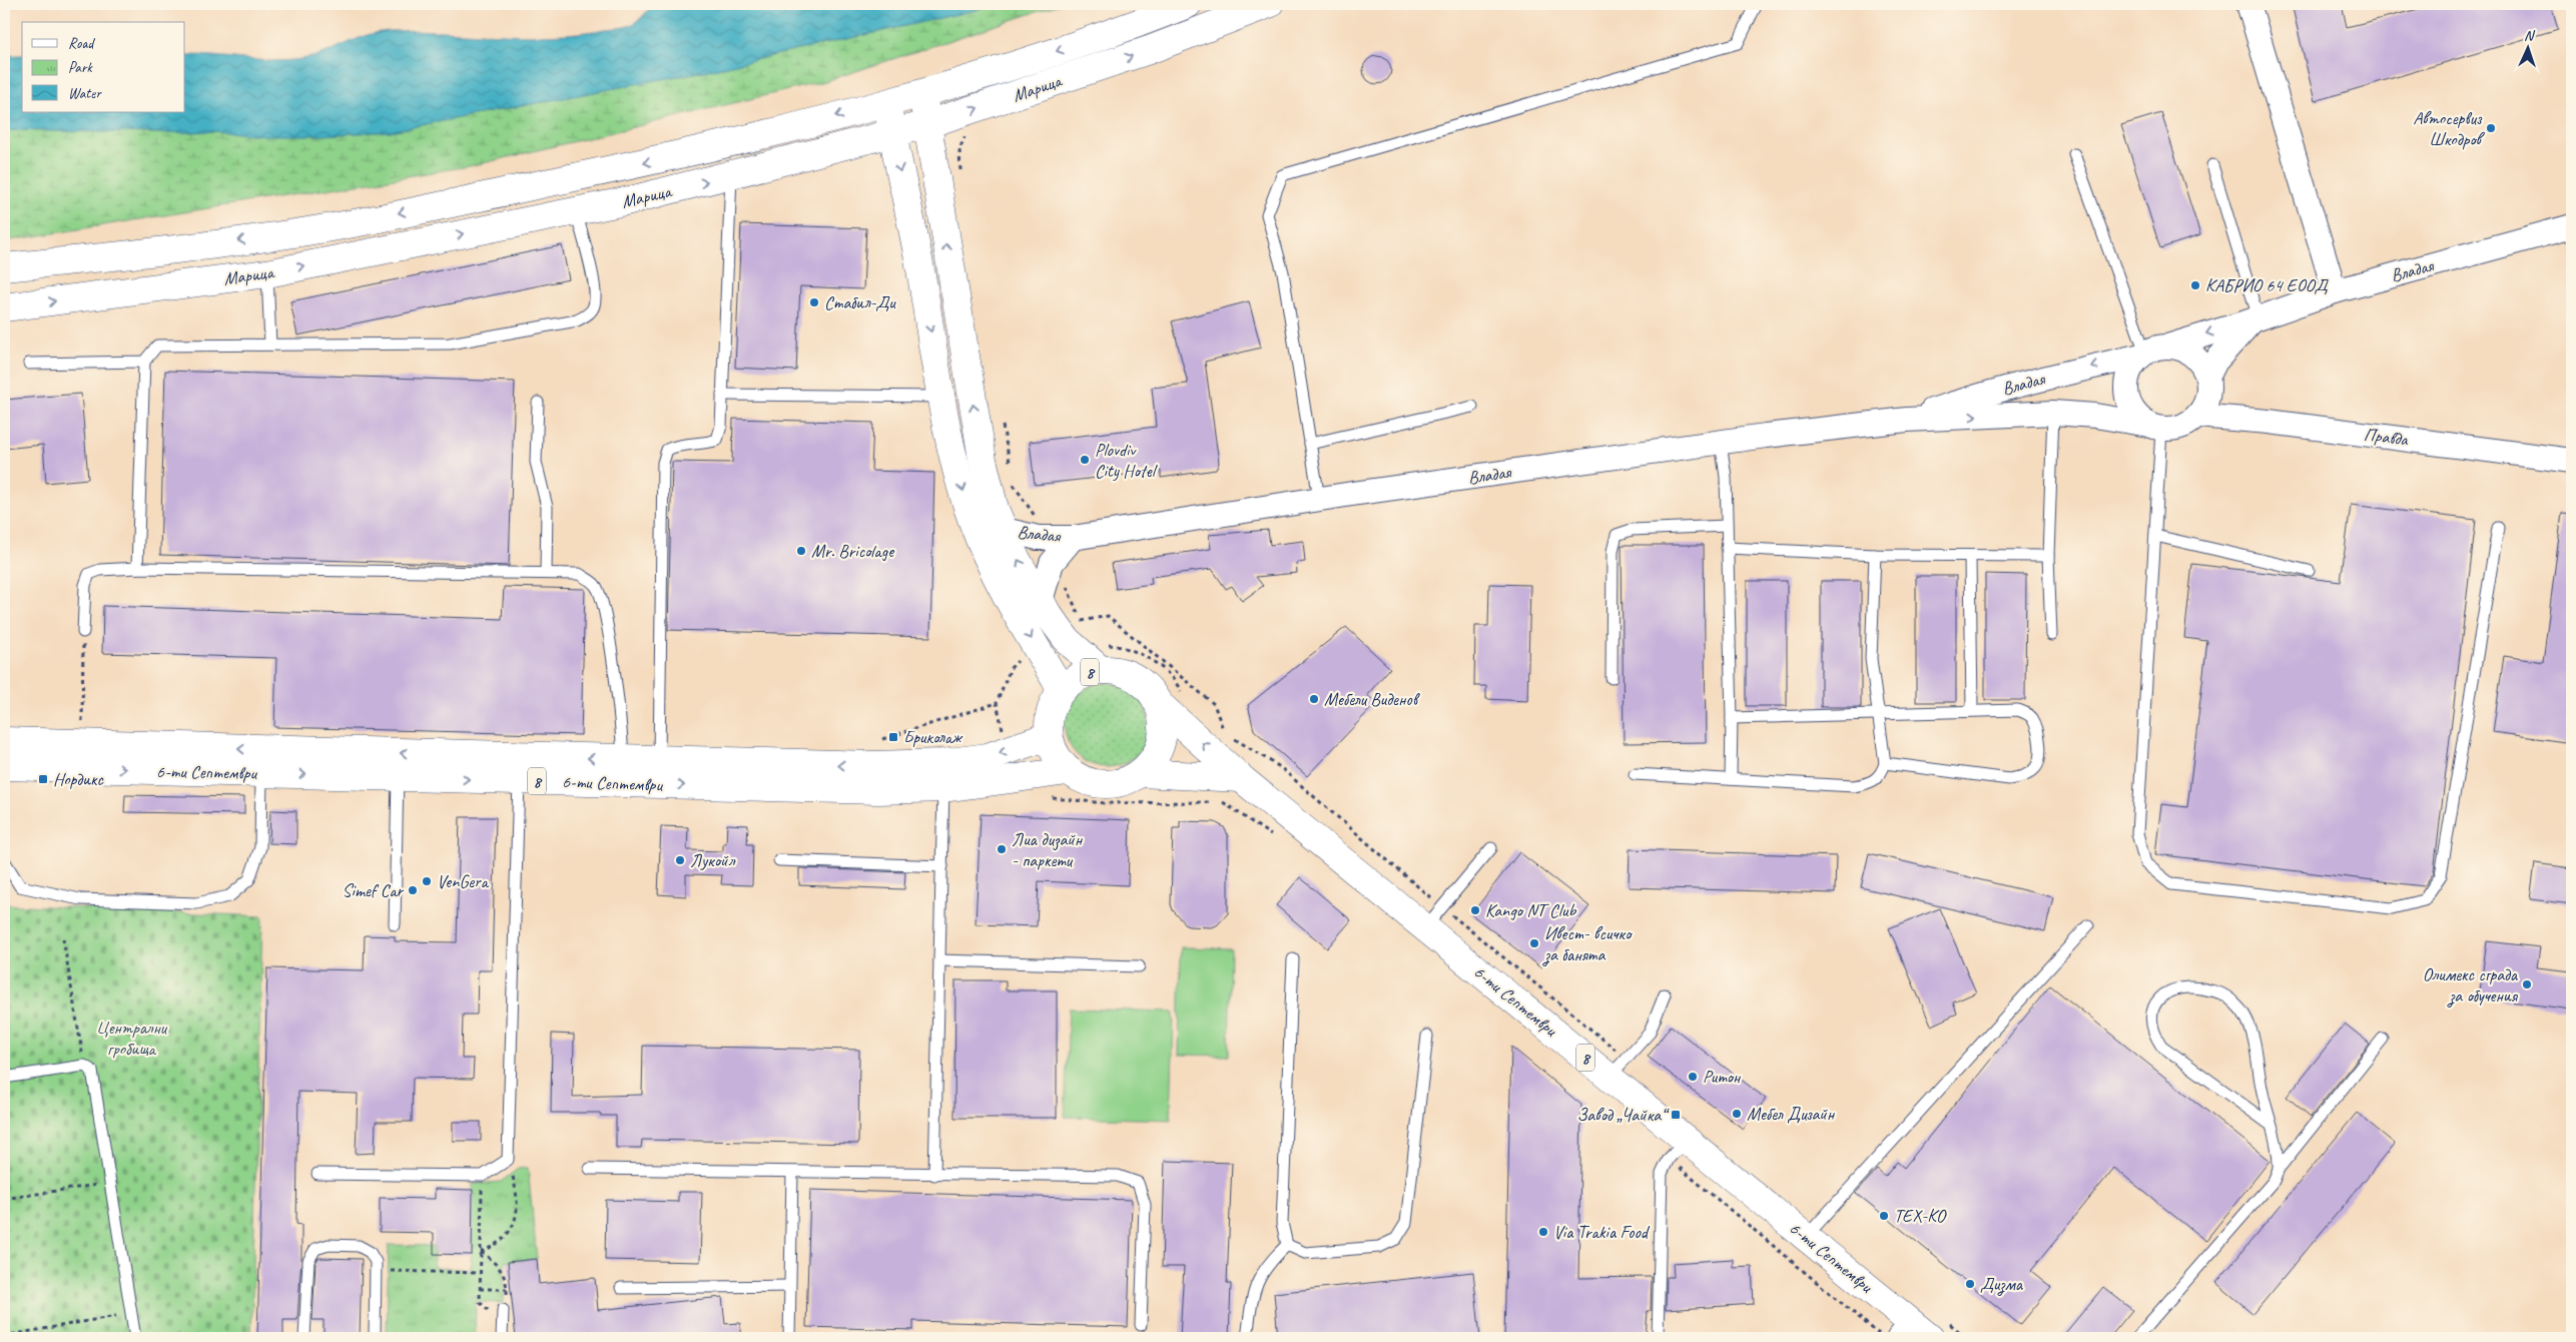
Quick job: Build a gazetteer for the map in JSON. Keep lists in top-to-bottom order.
{
  "streets": {
    "street": [
      "Марица",
      "Владая",
      "Правда",
      "8",
      "6-ти Септември"
    ]
  },
  "crossings": [
    ["Владая", "Правда"],
    ["8", "6-ти Септември"]
  ],
  "parks": ["Централни гробища"],
  "places": {
    "other": [
      "Автосервиз Шкодров",
      "КАБРИО 64 ЕООД",
      "Стабил-Ди",
      "Plovdiv City Hotel",
      "Mr. Bricolage",
      "Мебели Виденов",
      "Лиа дизайн - паркети",
      "Лукойл",
      "VenGera",
      "Simef Car",
      "Kango NT Club",
      "Ивест- всичко за банята",
      "Олимекс сграда за обучения",
      "Ритон",
      "Мебел Дизайн",
      "ТЕХ-КО",
      "Via Trakia Food",
      "Дизма"
    ],
    "transit": ["Бриколаж", "Нордикс", "Завод „Чайка“"]
  },
  "legend": ["Road", "Park", "Water"],
  "north": "top"
}
